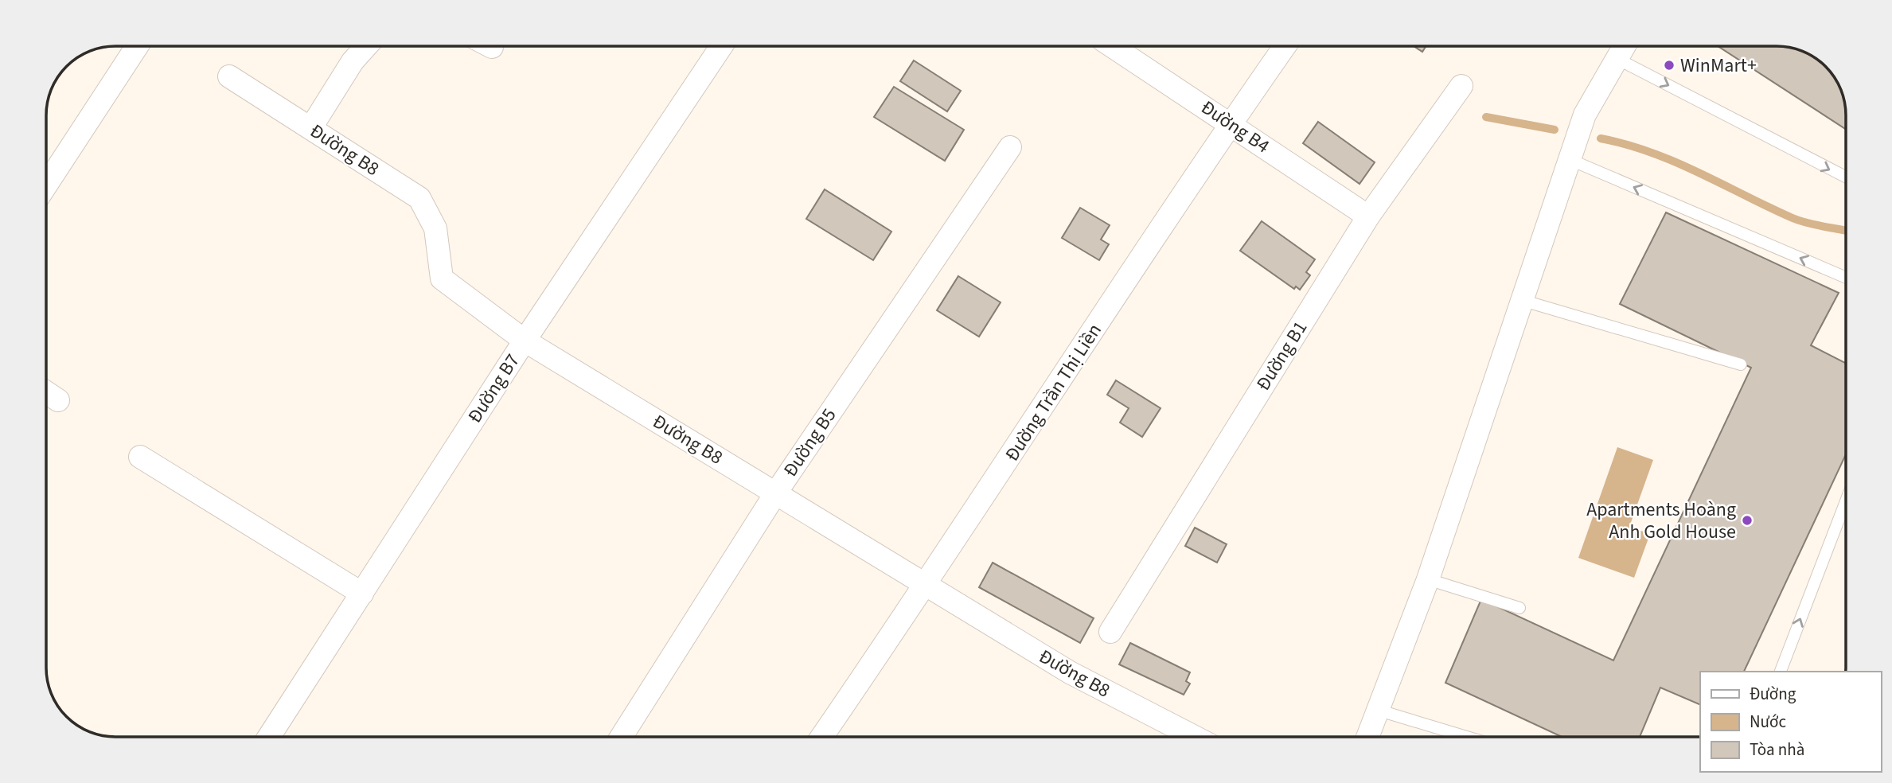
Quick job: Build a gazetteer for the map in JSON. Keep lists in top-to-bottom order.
{
  "streets": {
    "street": [
      "Đường B4",
      "Đường B8",
      "Đường B1",
      "Đường B7",
      "Đường Trần Thị Liền",
      "Đường B5"
    ]
  },
  "crossings": [
    ["Đường B4", "Đường B1"],
    ["Đường B4", "Đường Trần Thị Liền"],
    ["Đường B8", "Đường B7"],
    ["Đường B8", "Đường Trần Thị Liền"],
    ["Đường B8", "Đường B5"]
  ],
  "places": ["WinMart+", "Apartments Hoàng Anh Gold House"],
  "legend": ["Đường", "Nước", "Tòa nhà"]
}
